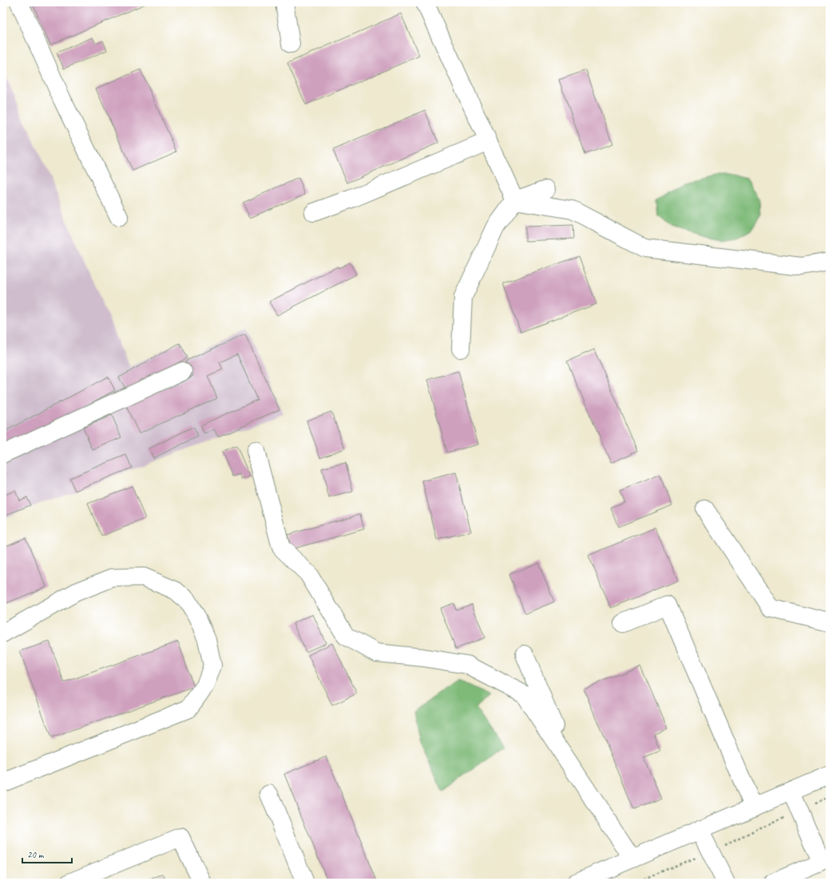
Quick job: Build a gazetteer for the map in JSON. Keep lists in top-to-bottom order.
{
  "scale_bar": "20 m"
}
